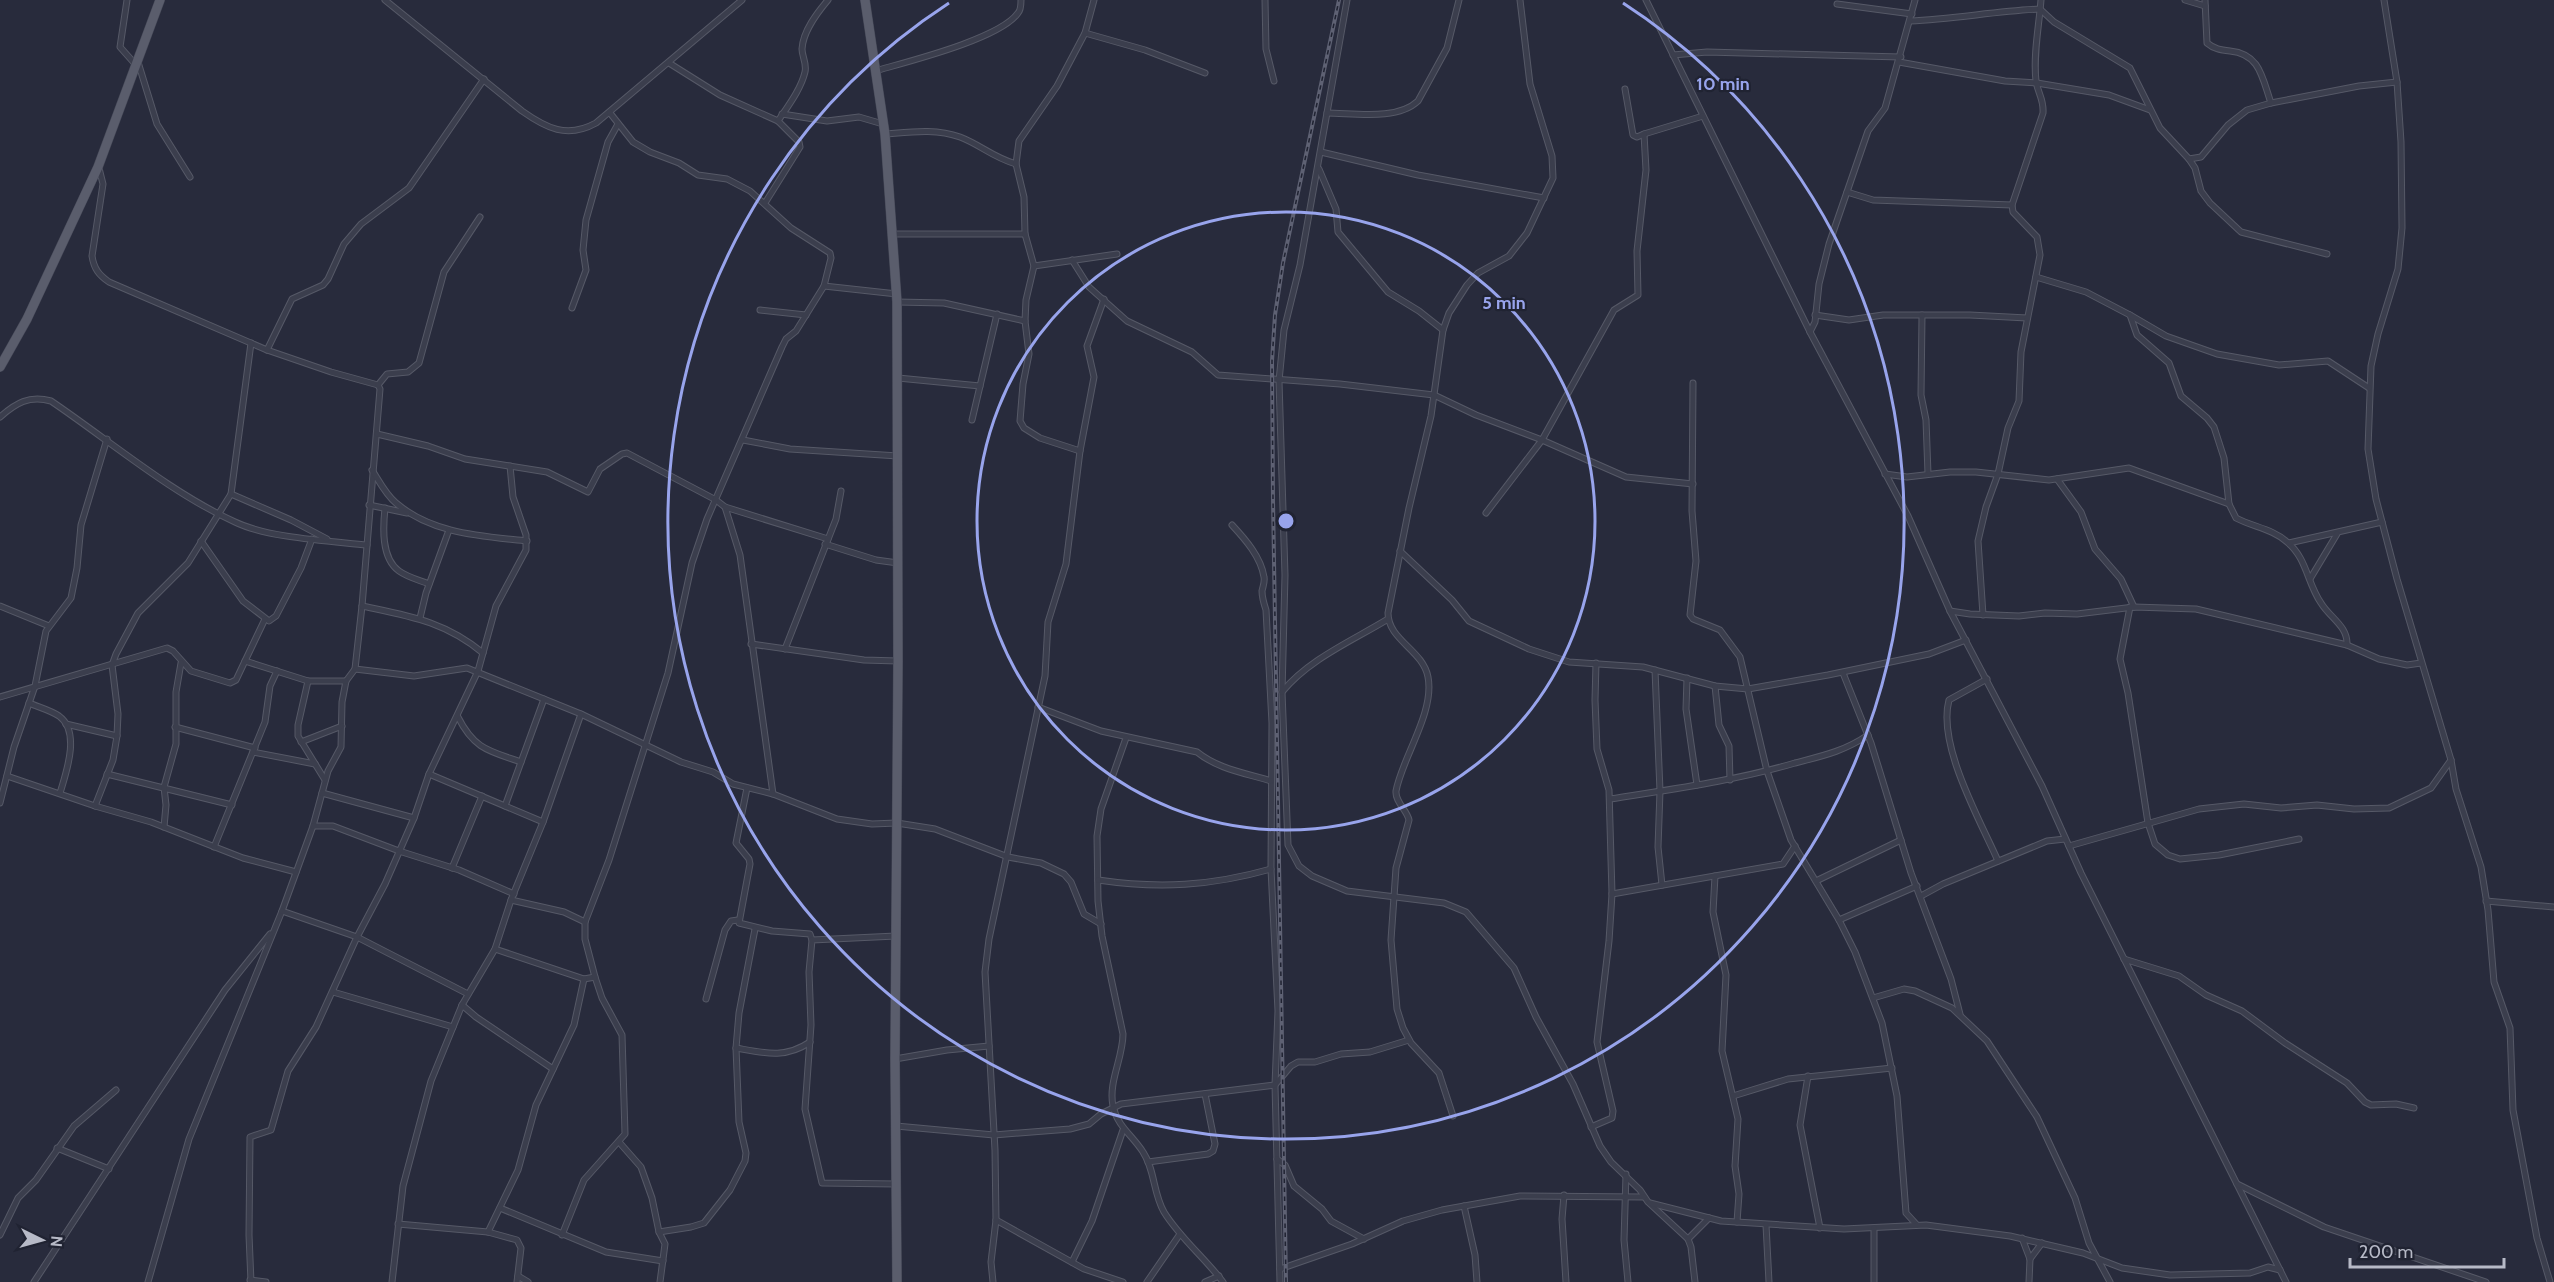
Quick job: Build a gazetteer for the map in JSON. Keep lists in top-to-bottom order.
{
  "scale_bar": "200 m",
  "north": "right",
  "rings": ["10 min", "5 min"]
}
